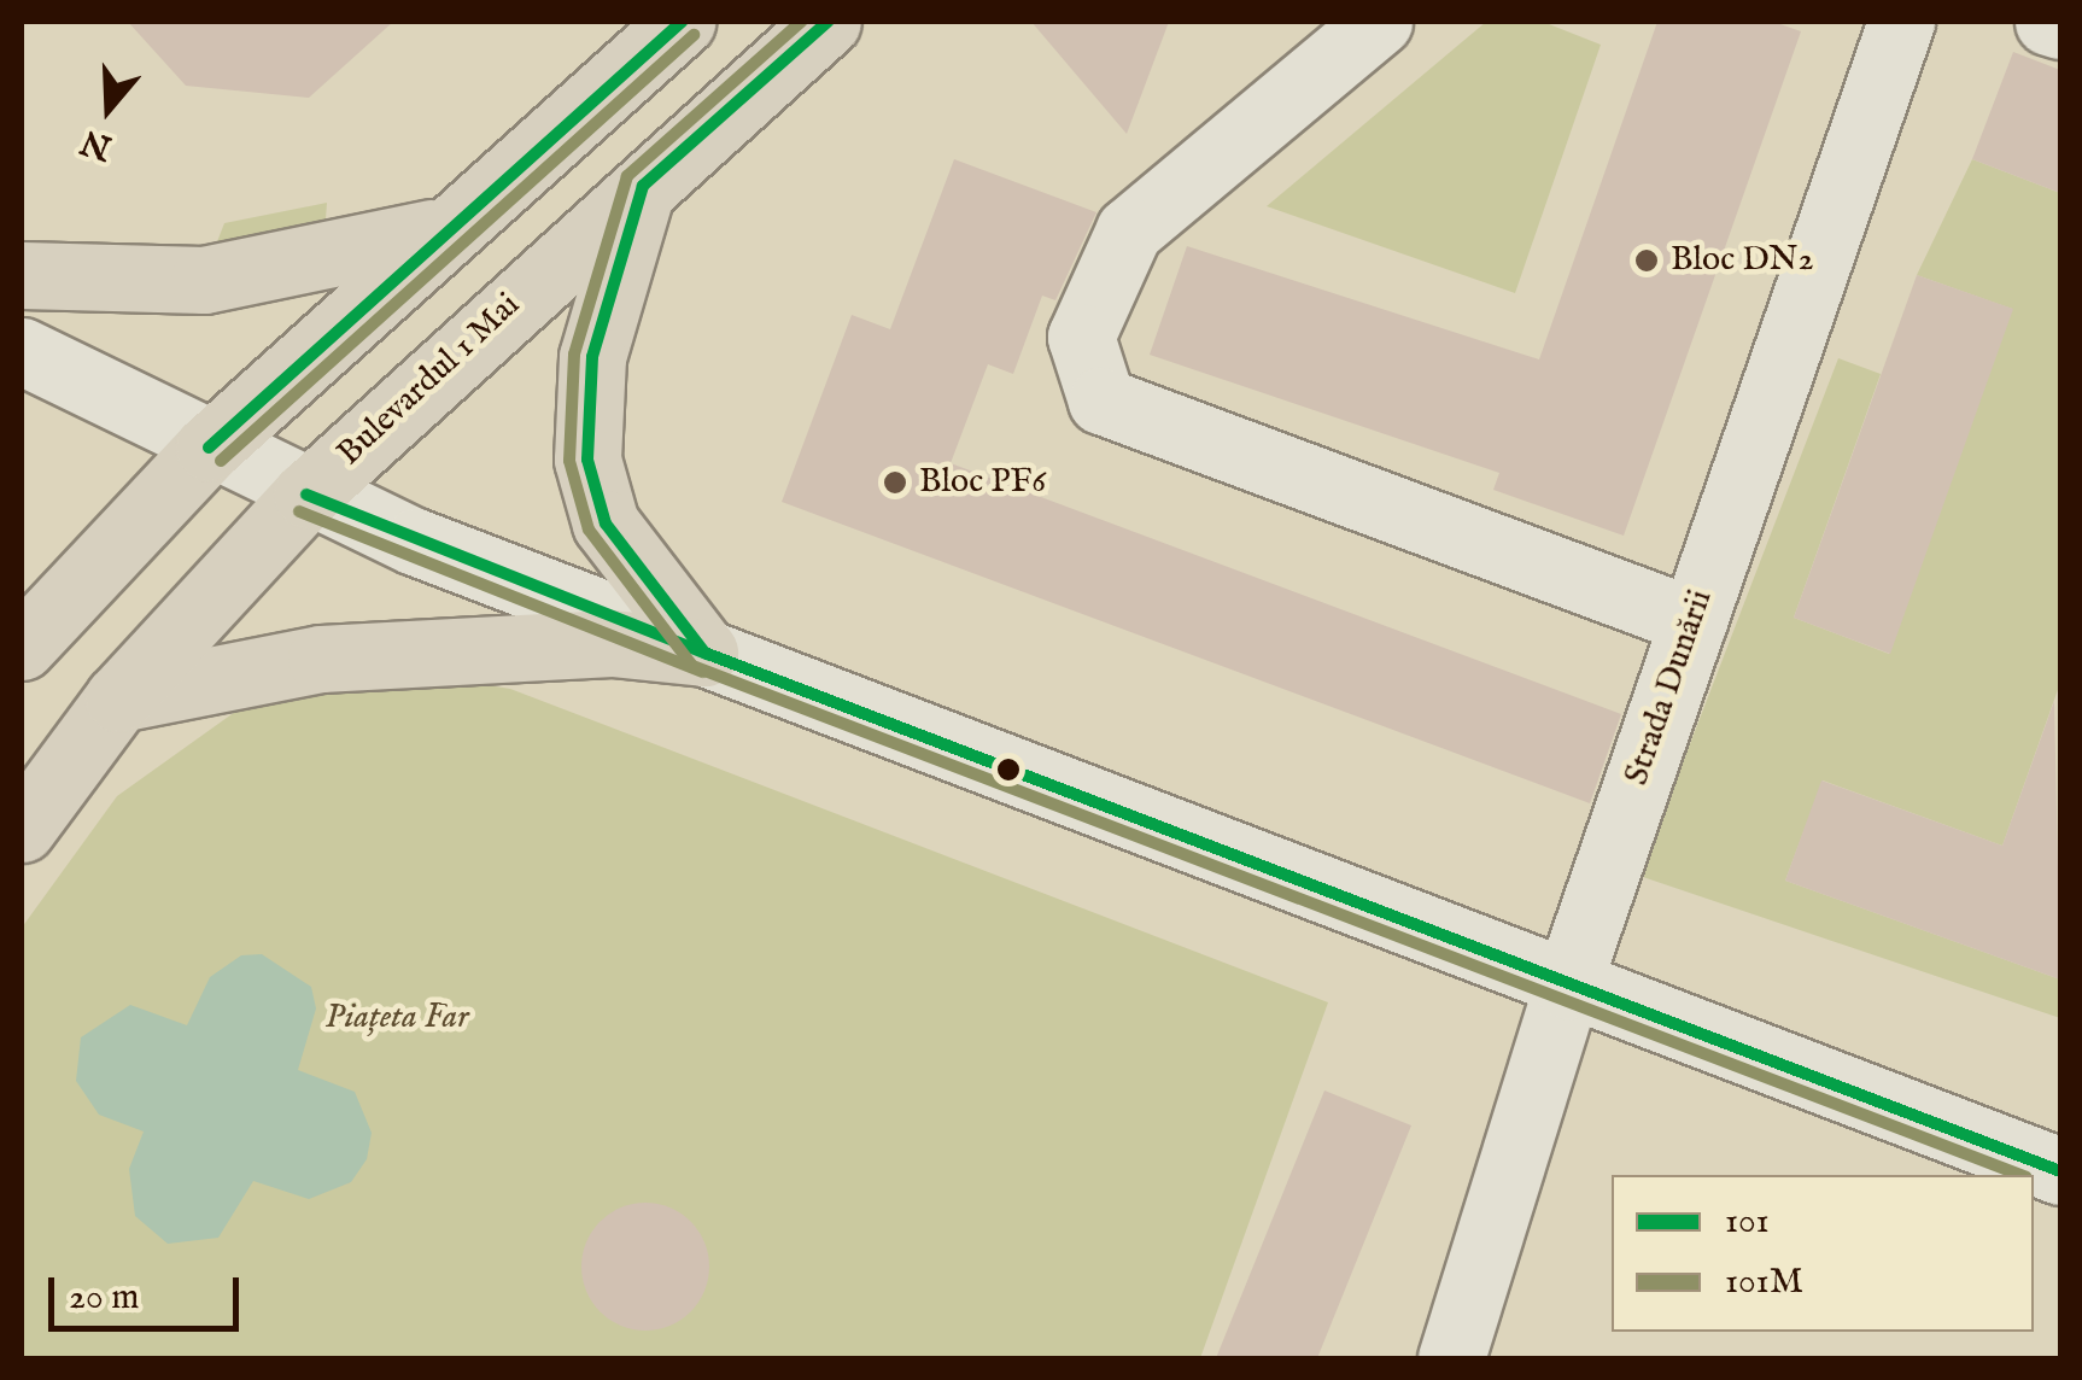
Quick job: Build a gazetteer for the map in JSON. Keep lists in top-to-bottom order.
{
  "streets": {
    "main road": ["Bulevardul 1 Mai"],
    "street": ["Strada Dunării"]
  },
  "parks": ["Piațeta Far"],
  "places": ["Bloc DN2", "Bloc PF6"],
  "lines": ["transit line 101", "transit line 101M"],
  "legend": ["101", "101M"],
  "scale_bar": "20 m",
  "north": "bottom"
}
